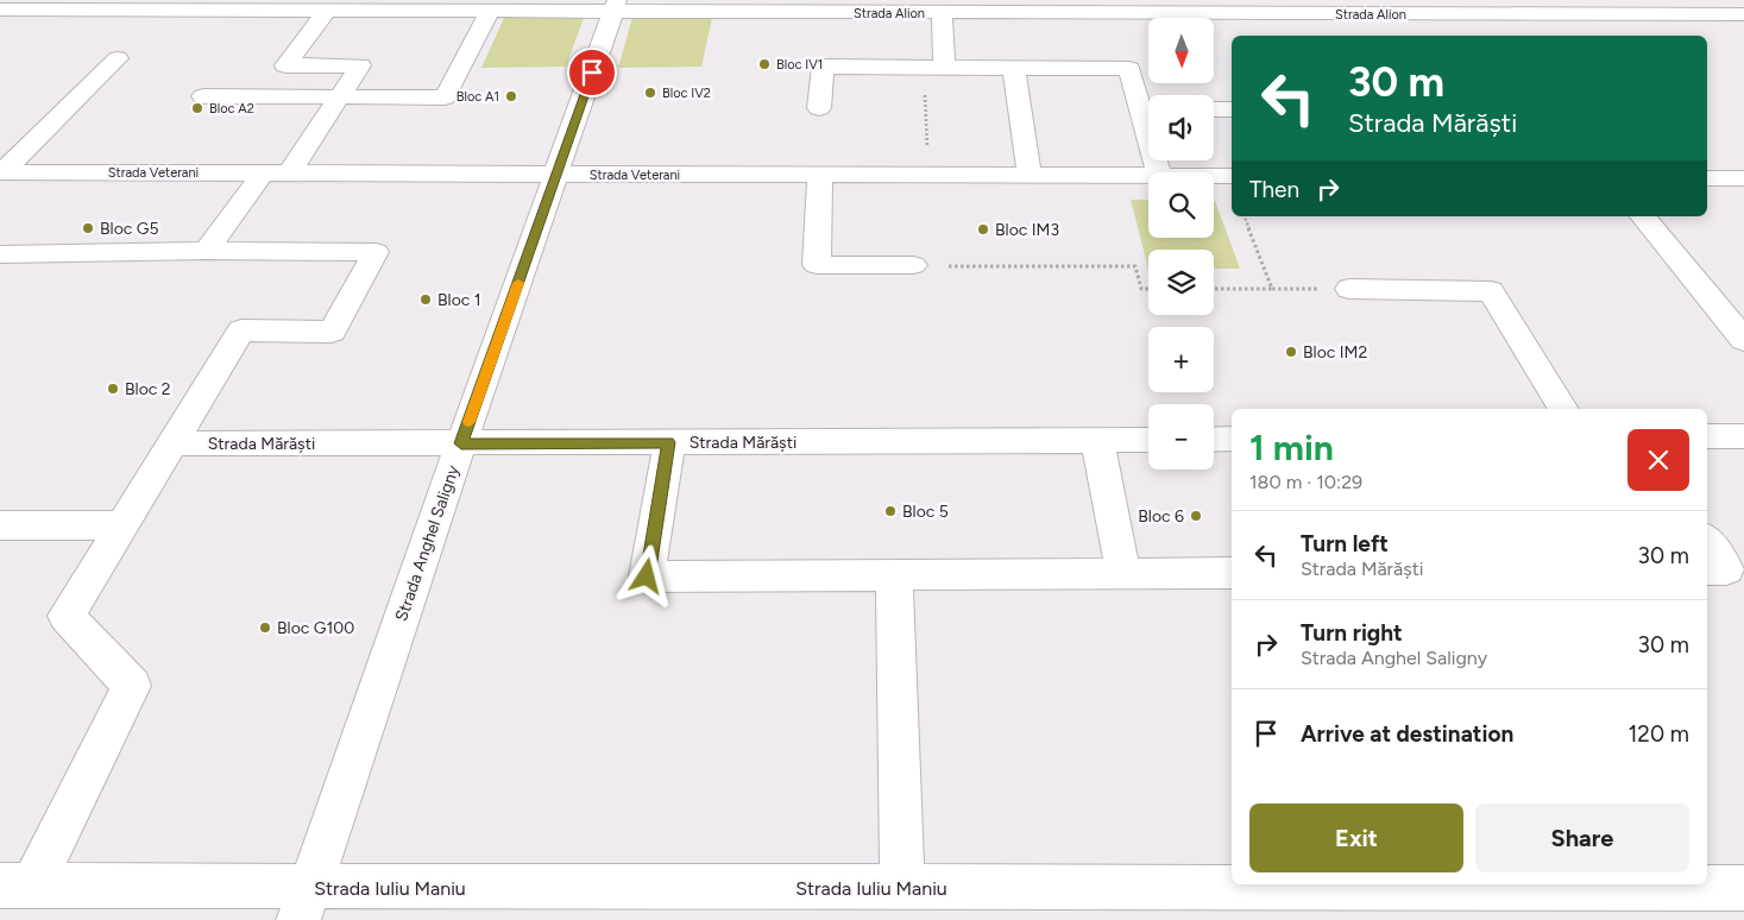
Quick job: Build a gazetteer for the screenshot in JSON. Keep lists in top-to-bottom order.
{
  "streets": {
    "street": [
      "Strada Alion",
      "Strada Veterani",
      "Strada Mărăști",
      "Strada Anghel Saligny",
      "Strada Iuliu Maniu"
    ]
  },
  "crossings": [
    ["Strada Alion", "Strada Anghel Saligny"],
    ["Strada Veterani", "Strada Anghel Saligny"],
    ["Strada Mărăști", "Strada Anghel Saligny"],
    ["Strada Anghel Saligny", "Strada Iuliu Maniu"]
  ],
  "places": [
    "Bloc IV1",
    "Bloc IV2",
    "Bloc A1",
    "Bloc A2",
    "Bloc G5",
    "Bloc IM3",
    "Bloc 1",
    "Bloc IM2",
    "Bloc 2",
    "Bloc 5",
    "Bloc 6",
    "Bloc G100"
  ],
  "north": "bottom",
  "page": {
    "map_buttons": ["+", "−"],
    "turn": ["30 m", "Strada Mărăști"],
    "then": "Then",
    "heading": ["1 min", "180 m · 10:29"],
    "list": [
      {
        "name": "Turn left",
        "note": "Strada Mărăști",
        "value": "30 m"
      },
      {
        "name": "Turn right",
        "note": "Strada Anghel Saligny",
        "value": "30 m"
      },
      {
        "name": "Arrive at destination",
        "value": "120 m"
      }
    ],
    "buttons": ["Exit", "Share"]
  }
}
